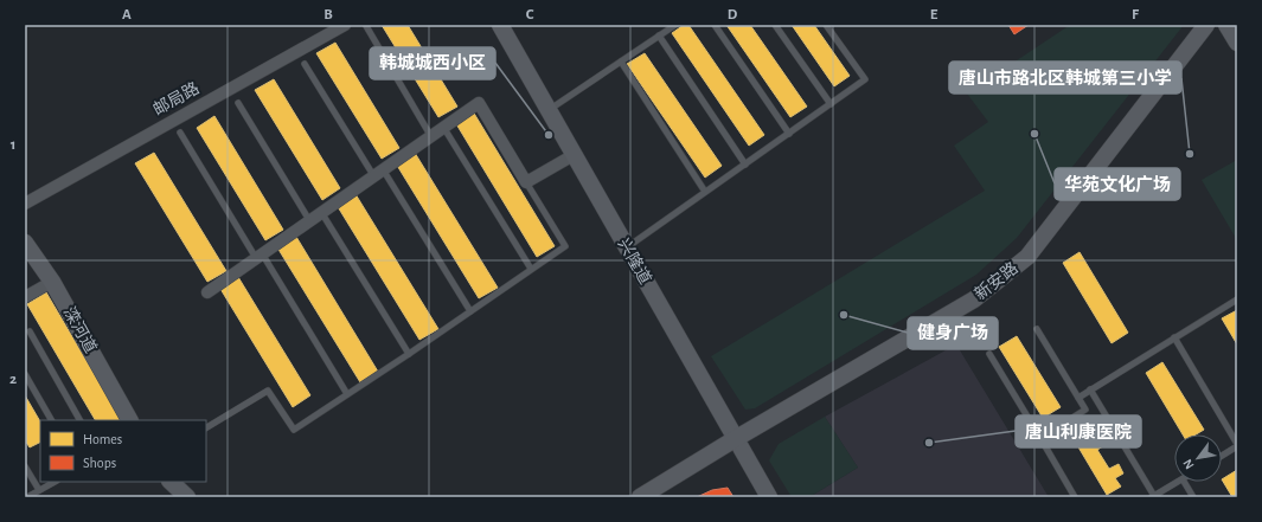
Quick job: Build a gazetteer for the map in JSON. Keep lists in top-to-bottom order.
{
  "streets": {
    "main road": ["兴隆道", "新安路", "滦河道"],
    "street": ["邮局路"]
  },
  "crossings": [
    ["兴隆道", "新安路"]
  ],
  "places": [
    "华苑文化广场",
    "韩城城西小区",
    "唐山市路北区韩城第三小学",
    "健身广场",
    "唐山利康医院"
  ],
  "legend": ["Homes", "Shops"],
  "north": "bottom left",
  "grid": {
    "columns": [
      "A",
      "B",
      "C",
      "D",
      "E",
      "F"
    ],
    "rows": ["1", "2"]
  }
}
